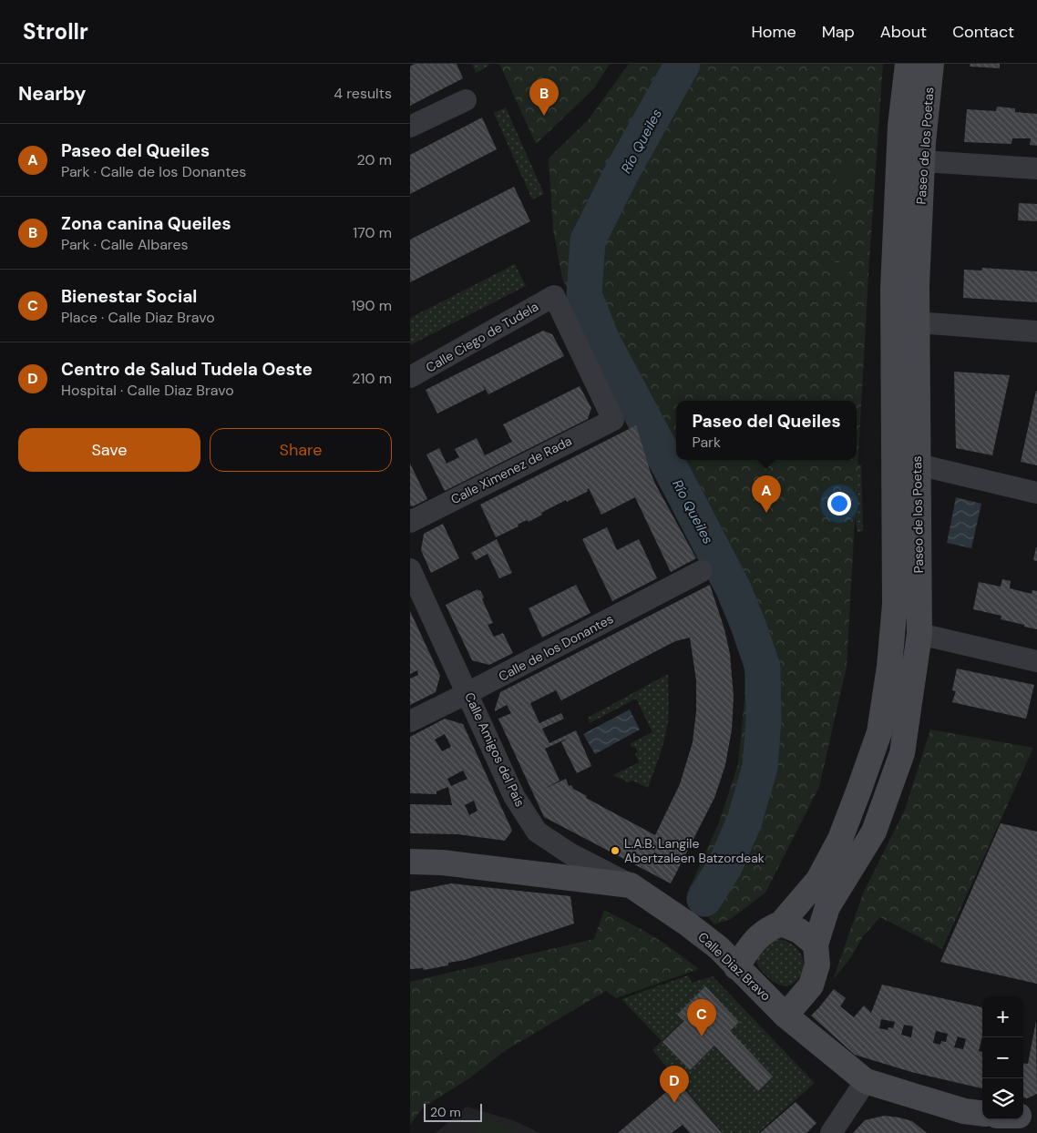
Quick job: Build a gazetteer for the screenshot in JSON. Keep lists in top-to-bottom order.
{
  "streets": {
    "street": [
      "Paseo de los Poetas",
      "Calle Ciego de Tudela",
      "Calle Ximenez de Rada",
      "Calle de los Donantes",
      "Calle Amigos del País",
      "Calle Diaz Bravo"
    ]
  },
  "crossings": [
    ["Paseo de los Poetas", "Calle Diaz Bravo"],
    ["Calle Ciego de Tudela", "Calle Ximenez de Rada"],
    ["Calle de los Donantes", "Calle Amigos del País"],
    ["Calle Amigos del País", "Calle Diaz Bravo"]
  ],
  "water": ["Río Queiles"],
  "places": ["L.A.B. Langile Abertzaleen Batzordeak"],
  "scale_bar": "20 m",
  "page": {
    "header": "Strollr",
    "nav": [
      "Home",
      "Map",
      "About",
      "Contact"
    ],
    "heading": ["Nearby", "4 results"],
    "pins": [
      "B",
      "A",
      "C",
      "D"
    ],
    "list": [
      {
        "mark": "A",
        "name": "Paseo del Queiles",
        "note": "Park · Calle de los Donantes",
        "value": "20 m"
      },
      {
        "mark": "B",
        "name": "Zona canina Queiles",
        "note": "Park · Calle Albares",
        "value": "170 m"
      },
      {
        "mark": "C",
        "name": "Bienestar Social",
        "note": "Place · Calle Diaz Bravo",
        "value": "190 m"
      },
      {
        "mark": "D",
        "name": "Centro de Salud Tudela Oeste",
        "note": "Hospital · Calle Diaz Bravo",
        "value": "210 m"
      }
    ],
    "popup": ["Paseo del Queiles", "Park"],
    "buttons": ["Save", "Share"],
    "map_buttons": ["+", "−"],
    "scale": "20 m"
  }
}
